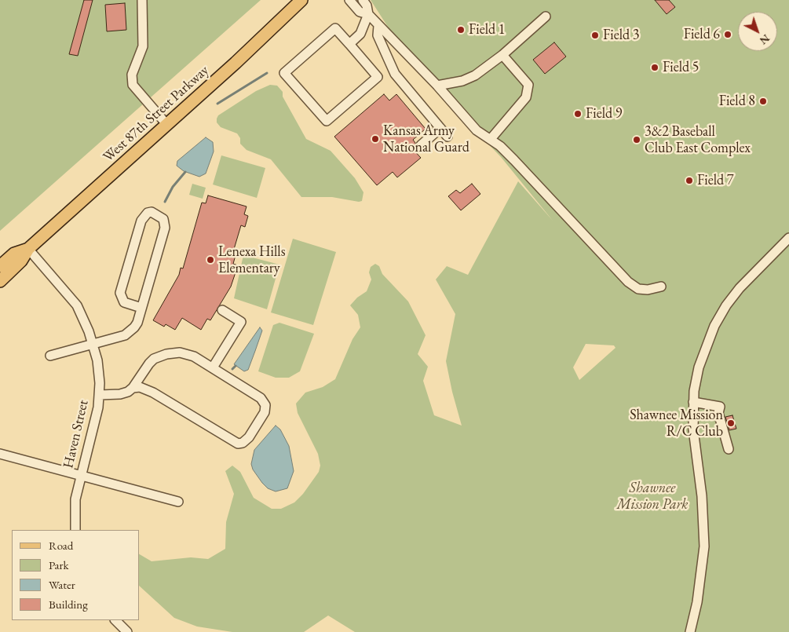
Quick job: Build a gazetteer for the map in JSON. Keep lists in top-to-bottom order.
{
  "streets": {
    "main road": ["West 87th Street Parkway"],
    "street": ["Haven Street"]
  },
  "crossings": [
    ["West 87th Street Parkway", "Haven Street"]
  ],
  "parks": ["Shawnee Mission Park"],
  "places": [
    "Field 1",
    "Field 6",
    "Field 3",
    "Field 5",
    "Field 8",
    "Field 9",
    "Kansas Army National Guard",
    "3&2 Baseball Club East Complex",
    "Field 7",
    "Lenexa Hills Elementary",
    "Shawnee Mission R/C Club"
  ],
  "legend": [
    "Road",
    "Park",
    "Water",
    "Building"
  ],
  "north": "bottom right"
}
